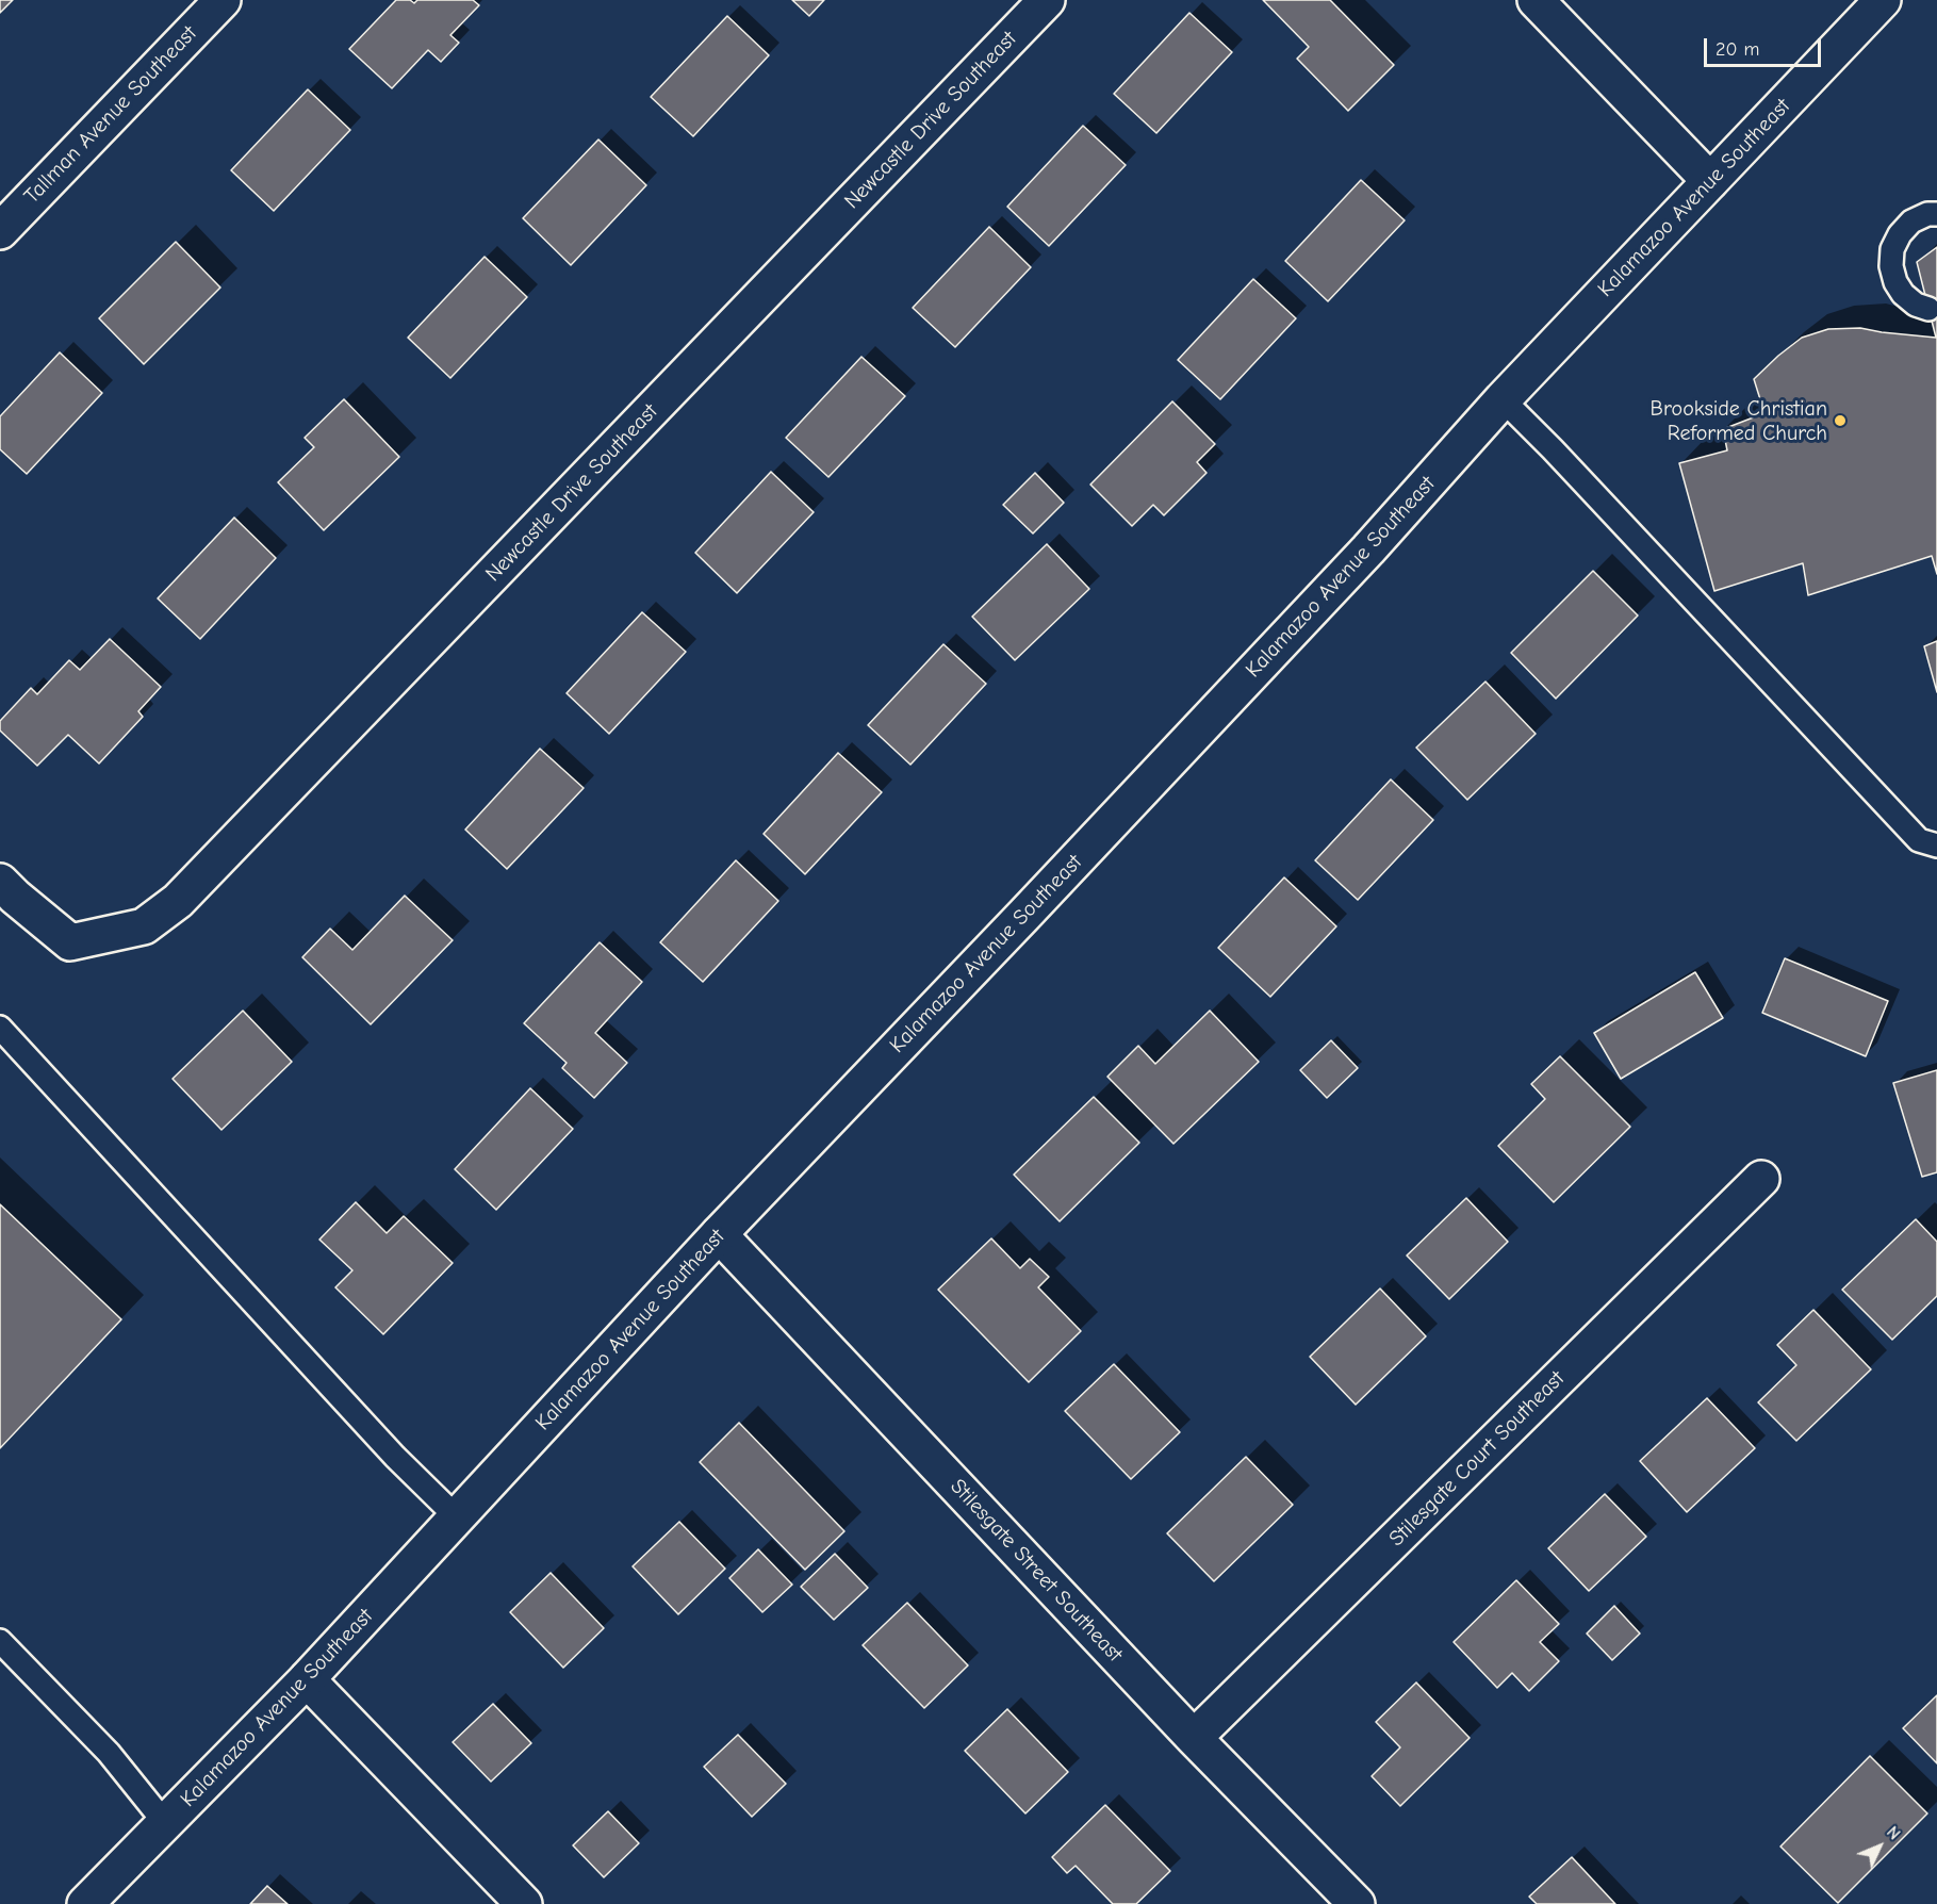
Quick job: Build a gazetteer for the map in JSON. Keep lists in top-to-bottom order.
{
  "streets": {
    "street": [
      "Tallman Avenue Southeast",
      "Newcastle Drive Southeast",
      "Kalamazoo Avenue Southeast",
      "Stilesgate Court Southeast",
      "Stilesgate Street Southeast"
    ]
  },
  "crossings": [
    ["Kalamazoo Avenue Southeast", "Stilesgate Street Southeast"],
    ["Stilesgate Court Southeast", "Stilesgate Street Southeast"]
  ],
  "places": ["Brookside Christian Reformed Church"],
  "scale_bar": "20 m",
  "north": "top right"
}
